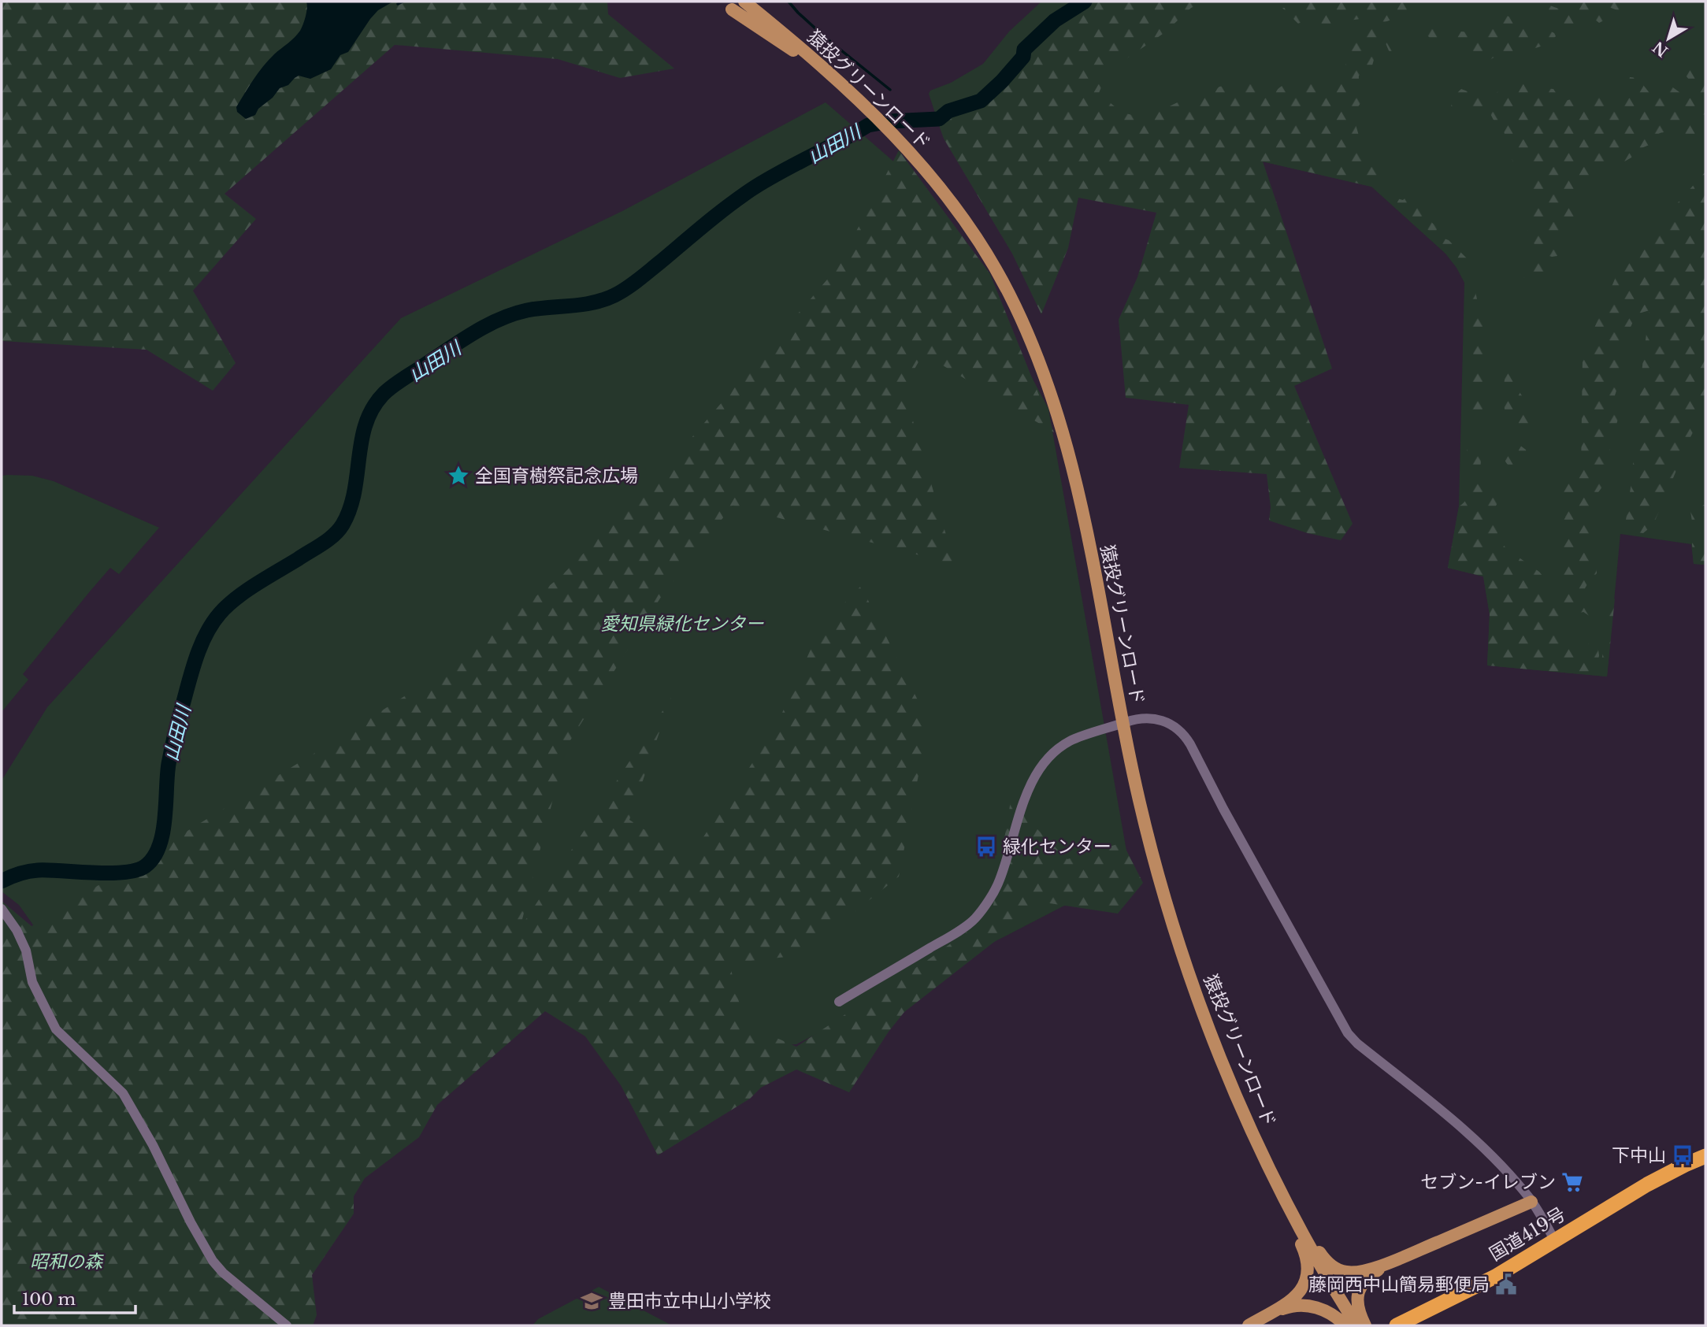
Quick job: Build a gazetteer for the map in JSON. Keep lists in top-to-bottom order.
{
  "streets": {
    "highway": ["国道419号"],
    "main road": ["猿投グリーンロード"]
  },
  "water": ["山田川"],
  "parks": ["愛知県緑化センター", "昭和の森"],
  "places": {
    "place": ["全国育樹祭記念広場"],
    "bus stop": ["緑化センター", "下中山"],
    "supermarket": ["セブン-イレブン"],
    "public building": ["藤岡西中山簡易郵便局"],
    "school or university": ["豊田市立中山小学校"]
  },
  "scale_bar": "100 m",
  "north": "bottom left"
}
